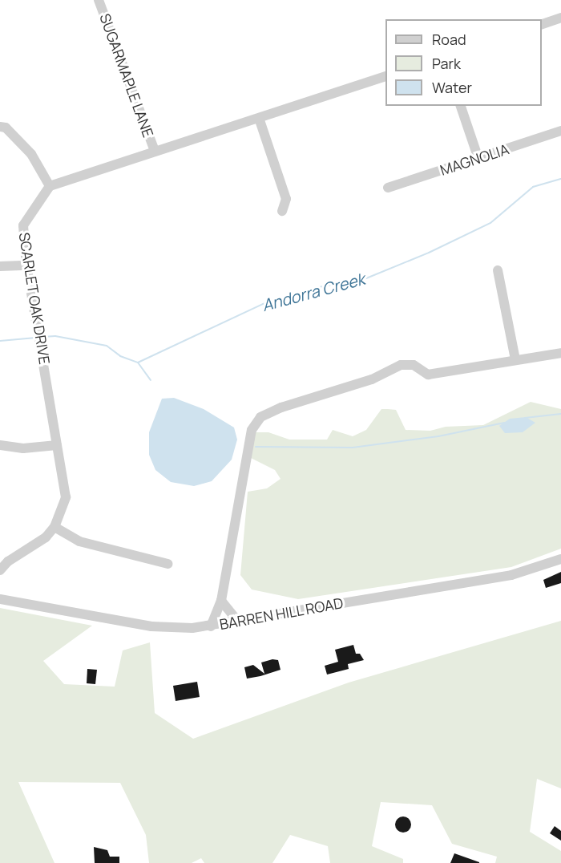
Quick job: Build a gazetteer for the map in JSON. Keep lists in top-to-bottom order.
{
  "streets": {
    "street": [
      "SUGARMAPLE LANE",
      "MAGNOLIA",
      "SCARLET OAK DRIVE",
      "BARREN HILL ROAD"
    ]
  },
  "water": ["Andorra Creek"],
  "legend": ["Road", "Park", "Water"]
}
